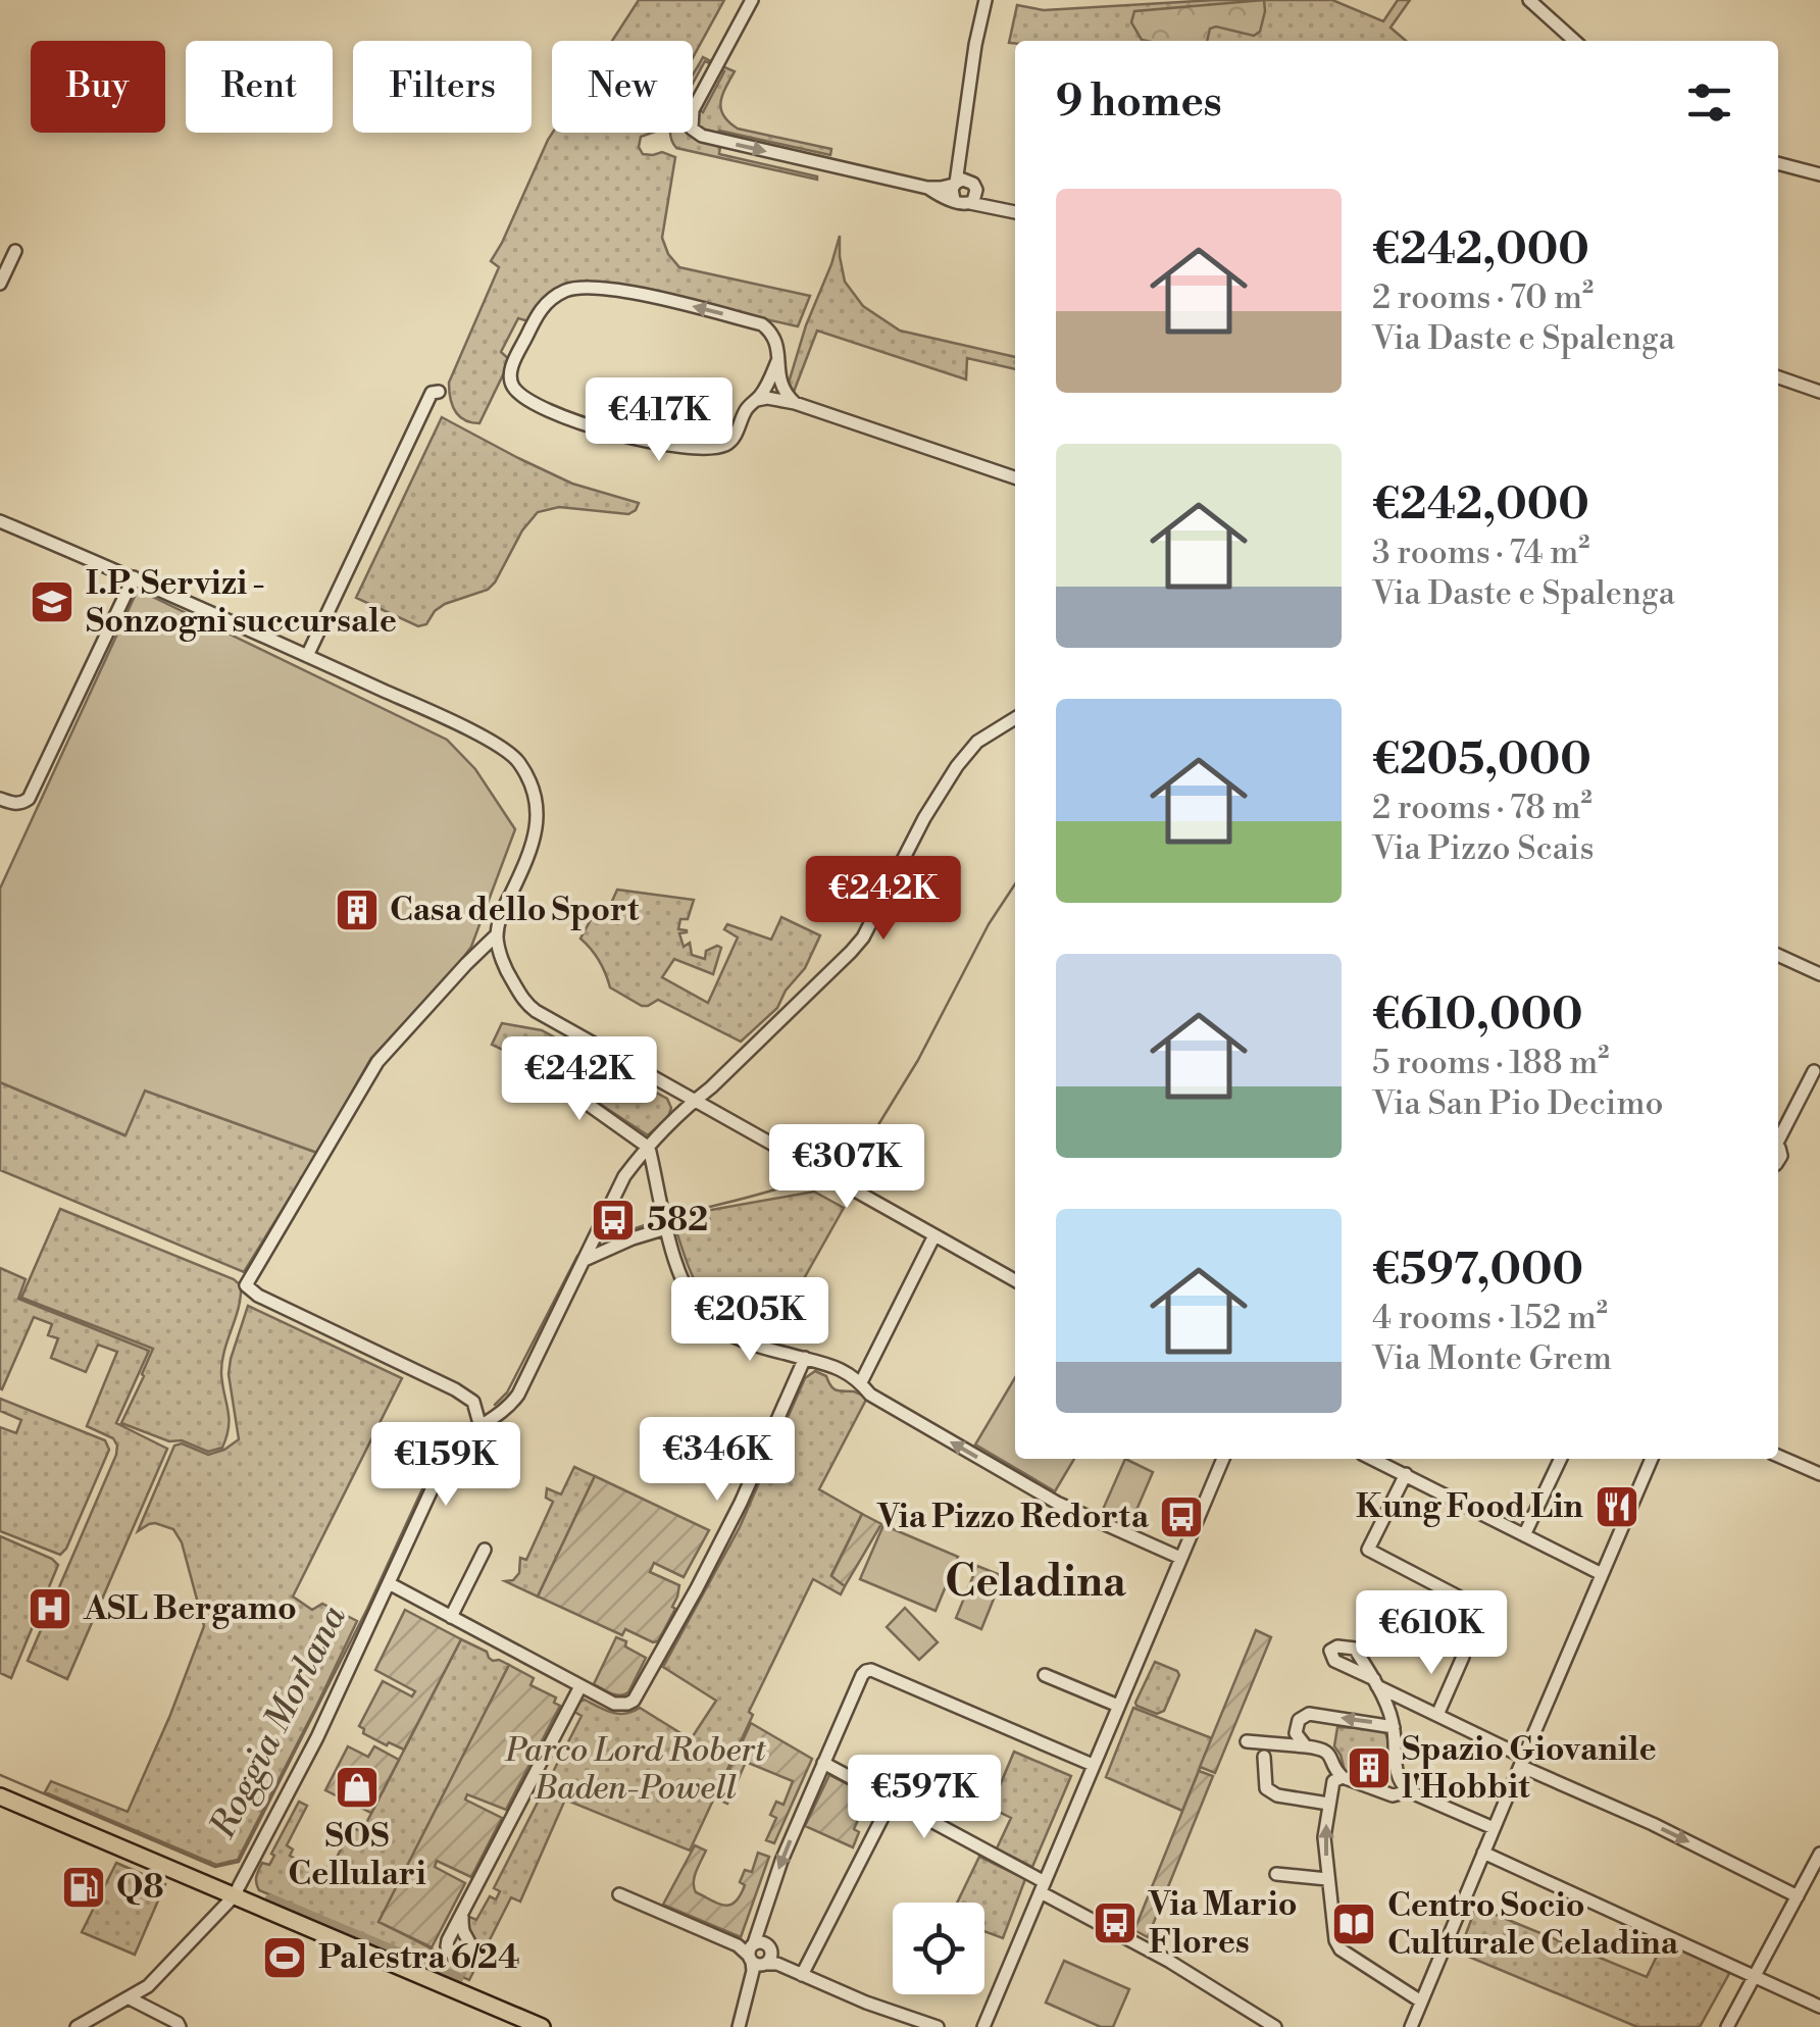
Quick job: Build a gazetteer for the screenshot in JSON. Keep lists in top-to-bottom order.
{
  "districts": ["Celadina"],
  "water": ["Roggia Morlana"],
  "parks": ["Parco Lord Robert Baden-Powell"],
  "places": {
    "school or university": ["I.P. Servizi - Sonzogni succursale"],
    "building": ["Casa dello Sport", "Spazio Giovanile l'Hobbit"],
    "bus stop": ["582", "Via Pizzo Redorta", "Via Mario Flores"],
    "restaurant": ["Kung Food Lin"],
    "hospital": ["ASL Bergamo"],
    "shop": ["SOS Cellulari"],
    "fuel station": ["Q8"],
    "library": ["Centro Socio Culturale Celadina"],
    "sports": ["Palestra 6/24"]
  },
  "page": {
    "chip": [
      "Buy",
      "Rent",
      "Filters",
      "New"
    ],
    "heading": "9 homes",
    "list": [
      {
        "name": "€242,000",
        "note": "2 rooms · 70 m² · Via Daste e Spalenga"
      },
      {
        "name": "€242,000",
        "note": "3 rooms · 74 m² · Via Daste e Spalenga"
      },
      {
        "name": "€205,000",
        "note": "2 rooms · 78 m² · Via Pizzo Scais"
      },
      {
        "name": "€610,000",
        "note": "5 rooms · 188 m² · Via San Pio Decimo"
      },
      {
        "name": "€597,000",
        "note": "4 rooms · 152 m² · Via Monte Grem"
      }
    ],
    "price": [
      "€417K",
      "€242K",
      "€242K",
      "€307K",
      "€205K",
      "€346K",
      "€159K",
      "€610K",
      "€597K"
    ]
  }
}
